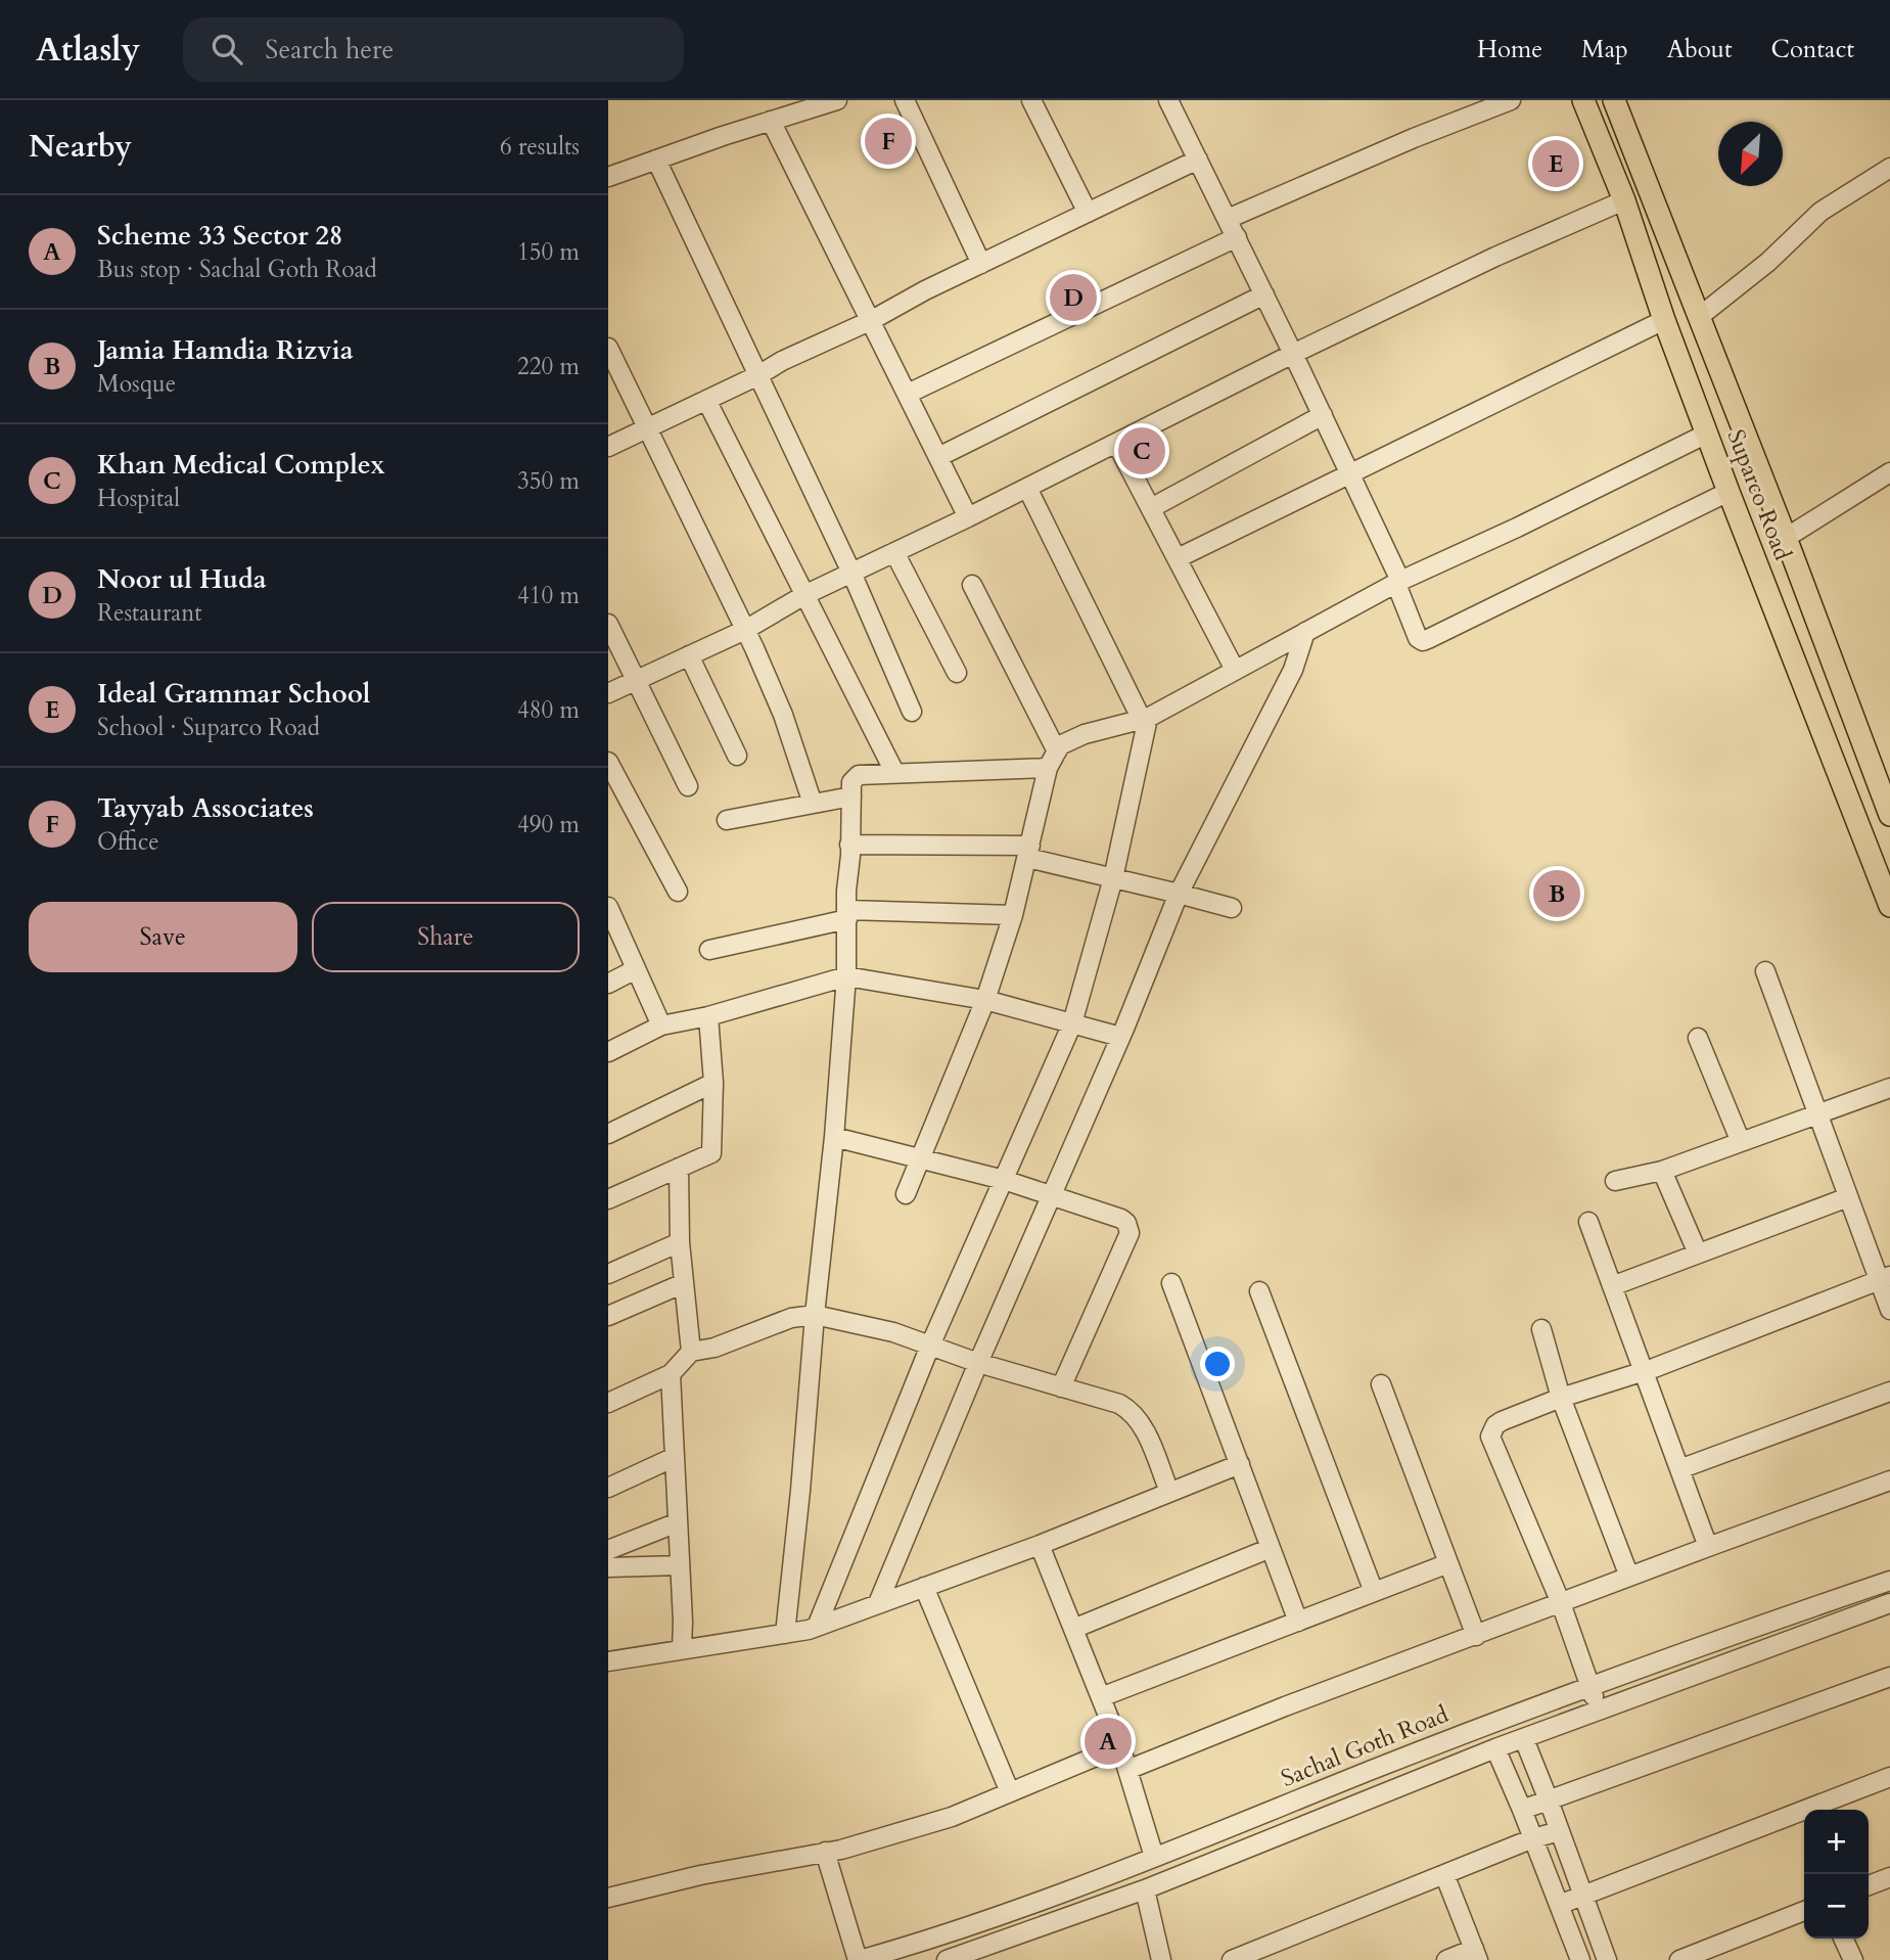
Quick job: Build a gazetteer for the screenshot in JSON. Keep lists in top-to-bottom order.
{
  "streets": {
    "main road": ["Suparco Road"],
    "street": ["Sachal Goth Road"]
  },
  "north": "bottom left",
  "page": {
    "header": "Atlasly",
    "search": "Search here",
    "nav": [
      "Home",
      "Map",
      "About",
      "Contact"
    ],
    "heading": ["Nearby", "6 results"],
    "pins": [
      "F",
      "E",
      "D",
      "C",
      "B",
      "A"
    ],
    "list": [
      {
        "mark": "A",
        "name": "Scheme 33 Sector 28",
        "note": "Bus stop · Sachal Goth Road",
        "value": "150 m"
      },
      {
        "mark": "B",
        "name": "Jamia Hamdia Rizvia",
        "note": "Mosque",
        "value": "220 m"
      },
      {
        "mark": "C",
        "name": "Khan Medical Complex",
        "note": "Hospital",
        "value": "350 m"
      },
      {
        "mark": "D",
        "name": "Noor ul Huda",
        "note": "Restaurant",
        "value": "410 m"
      },
      {
        "mark": "E",
        "name": "Ideal Grammar School",
        "note": "School · Suparco Road",
        "value": "480 m"
      },
      {
        "mark": "F",
        "name": "Tayyab Associates",
        "note": "Office",
        "value": "490 m"
      }
    ],
    "buttons": ["Save", "Share"],
    "map_buttons": ["+", "−"]
  }
}
